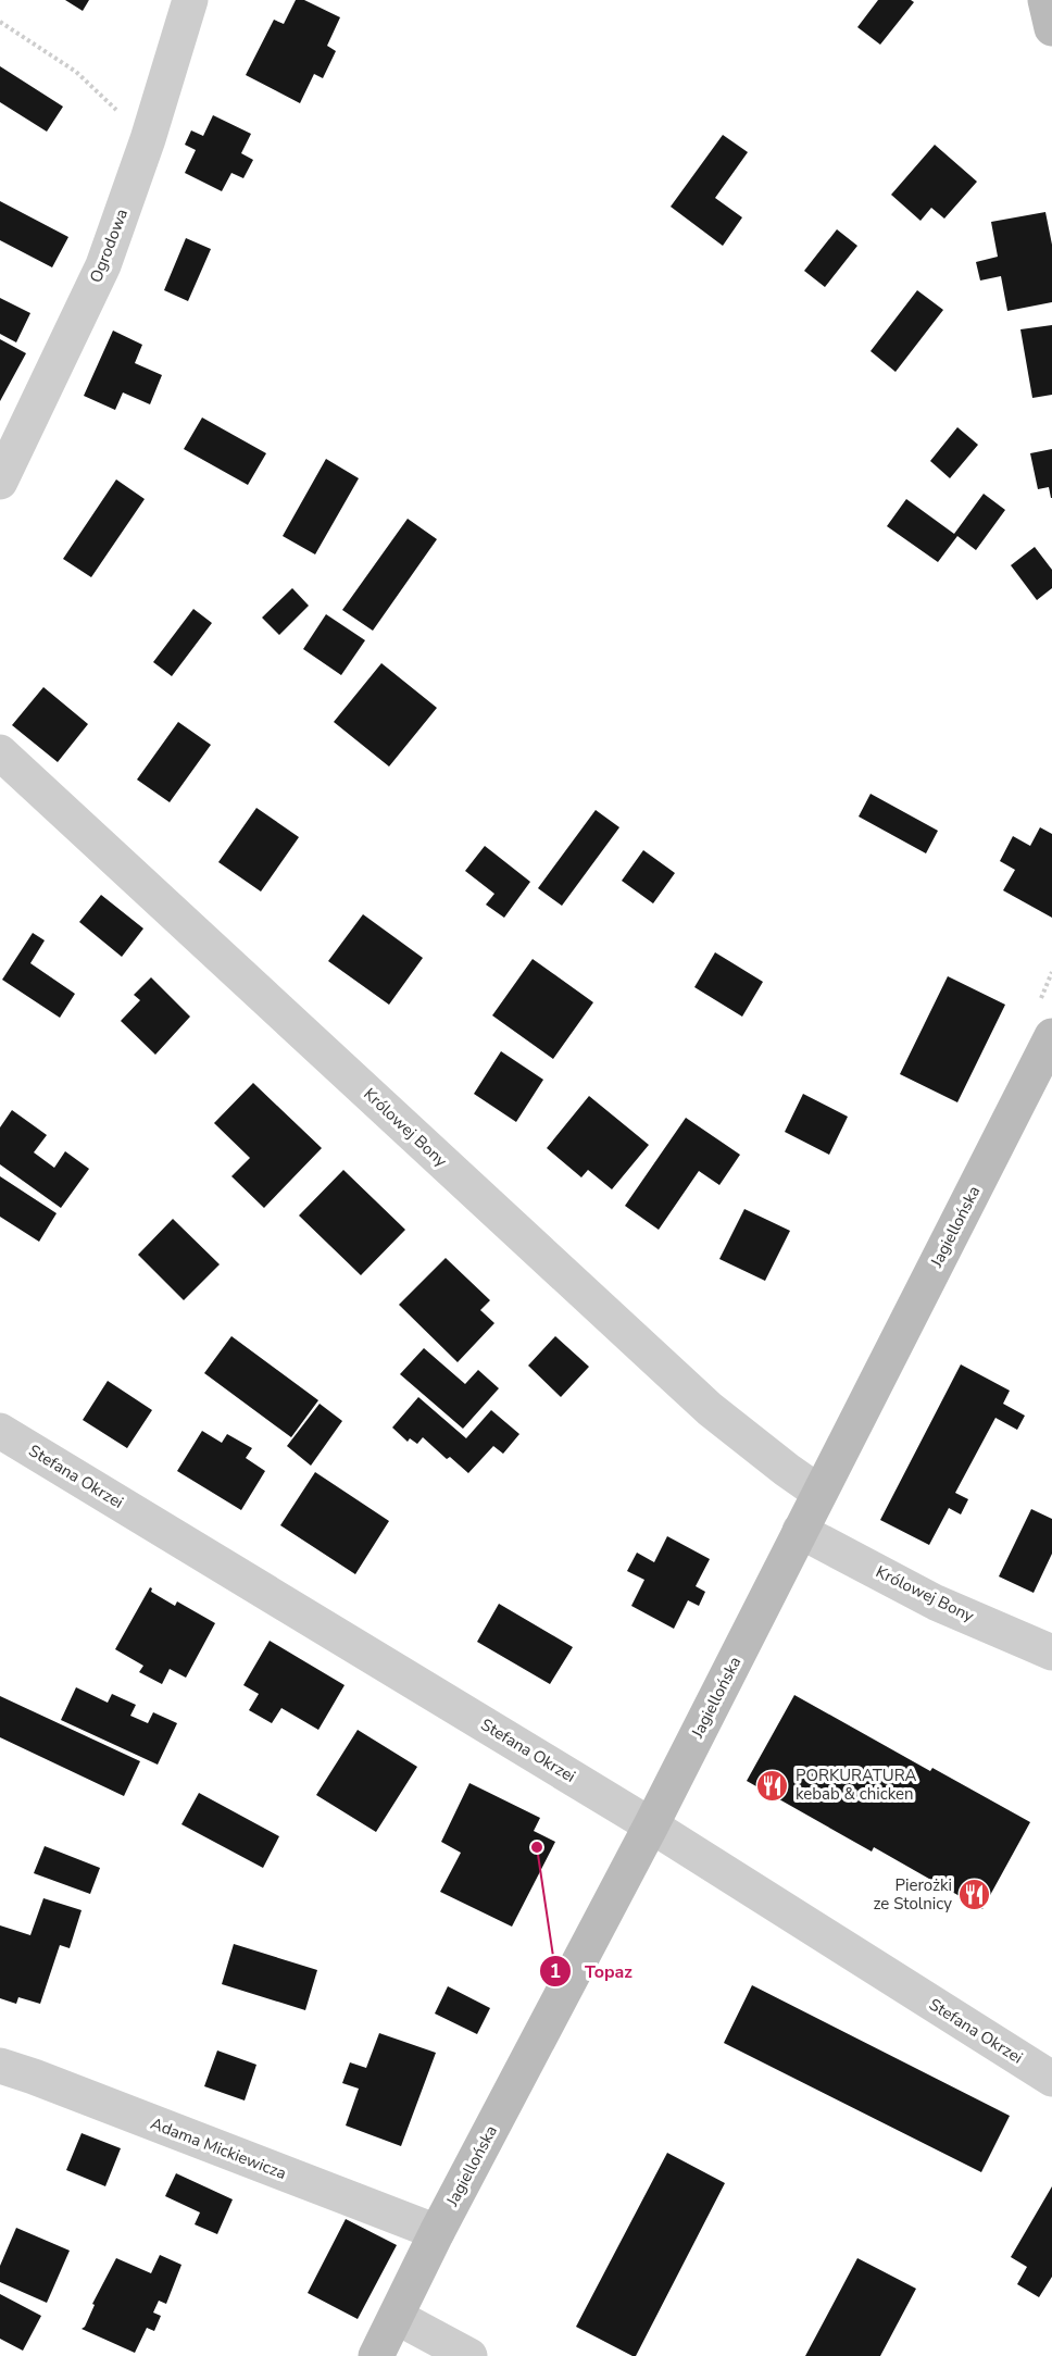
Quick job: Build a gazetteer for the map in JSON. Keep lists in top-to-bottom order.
{
  "streets": {
    "street": [
      "Ogrodowa",
      "Królowej Bony",
      "Jagiellońska",
      "Stefana Okrzei",
      "Adama Mickiewicza"
    ]
  },
  "crossings": [
    ["Królowej Bony", "Jagiellońska"],
    ["Jagiellońska", "Stefana Okrzei"],
    ["Jagiellońska", "Adama Mickiewicza"]
  ],
  "places": {
    "restaurant": ["PORKURATURA kebab & chicken", "Pierożki ze Stolnicy"],
    "other": ["Topaz"]
  }
}
